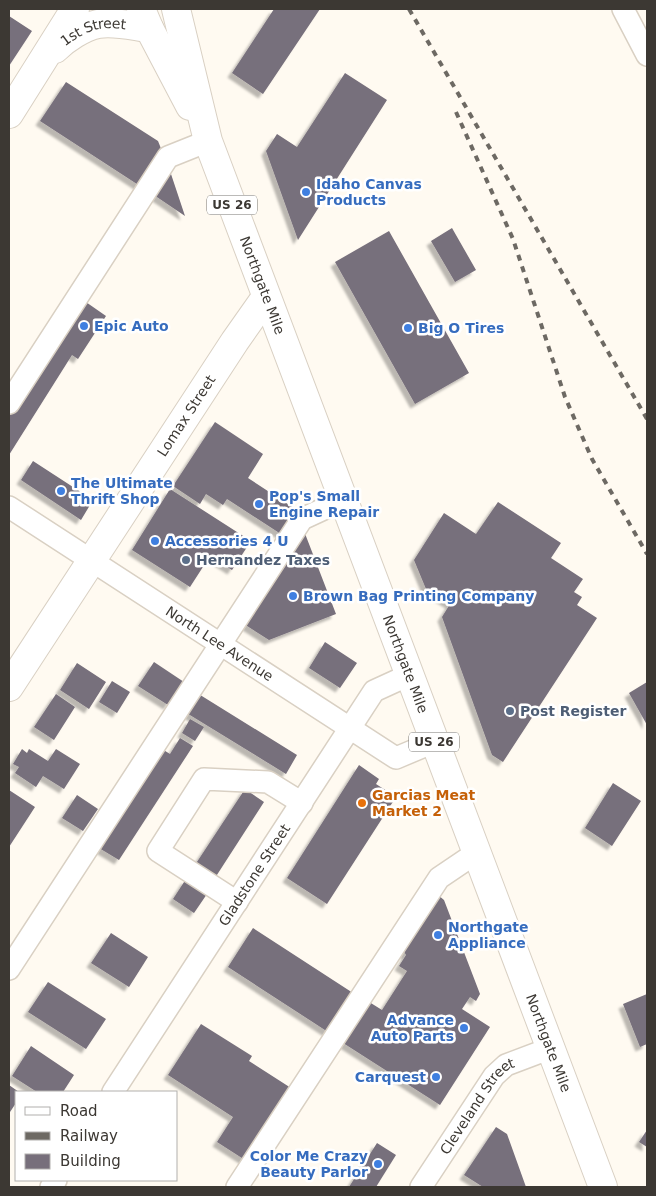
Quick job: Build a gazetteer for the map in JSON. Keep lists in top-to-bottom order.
{
  "streets": {
    "main road": [
      "1st Street",
      "US 26",
      "Northgate Mile",
      "Lomax Street"
    ],
    "street": ["North Lee Avenue", "Gladstone Street", "Cleveland Street"]
  },
  "crossings": [
    ["1st Street", "Northgate Mile"],
    ["Northgate Mile", "Lomax Street"],
    ["Northgate Mile", "North Lee Avenue"],
    ["Northgate Mile", "Gladstone Street"],
    ["Northgate Mile", "Cleveland Street"],
    ["Lomax Street", "North Lee Avenue"],
    ["North Lee Avenue", "Gladstone Street"]
  ],
  "places": [
    "Idaho Canvas Products",
    "Epic Auto",
    "Big O Tires",
    "The Ultimate Thrift Shop",
    "Pop's Small Engine Repair",
    "Accessories 4 U",
    "Hernandez Taxes",
    "Brown Bag Printing Company",
    "Post Register",
    "Garcias Meat Market 2",
    "Northgate Appliance",
    "Advance Auto Parts",
    "Carquest",
    "Color Me Crazy Beauty Parlor"
  ],
  "legend": ["Road", "Railway", "Building"]
}
